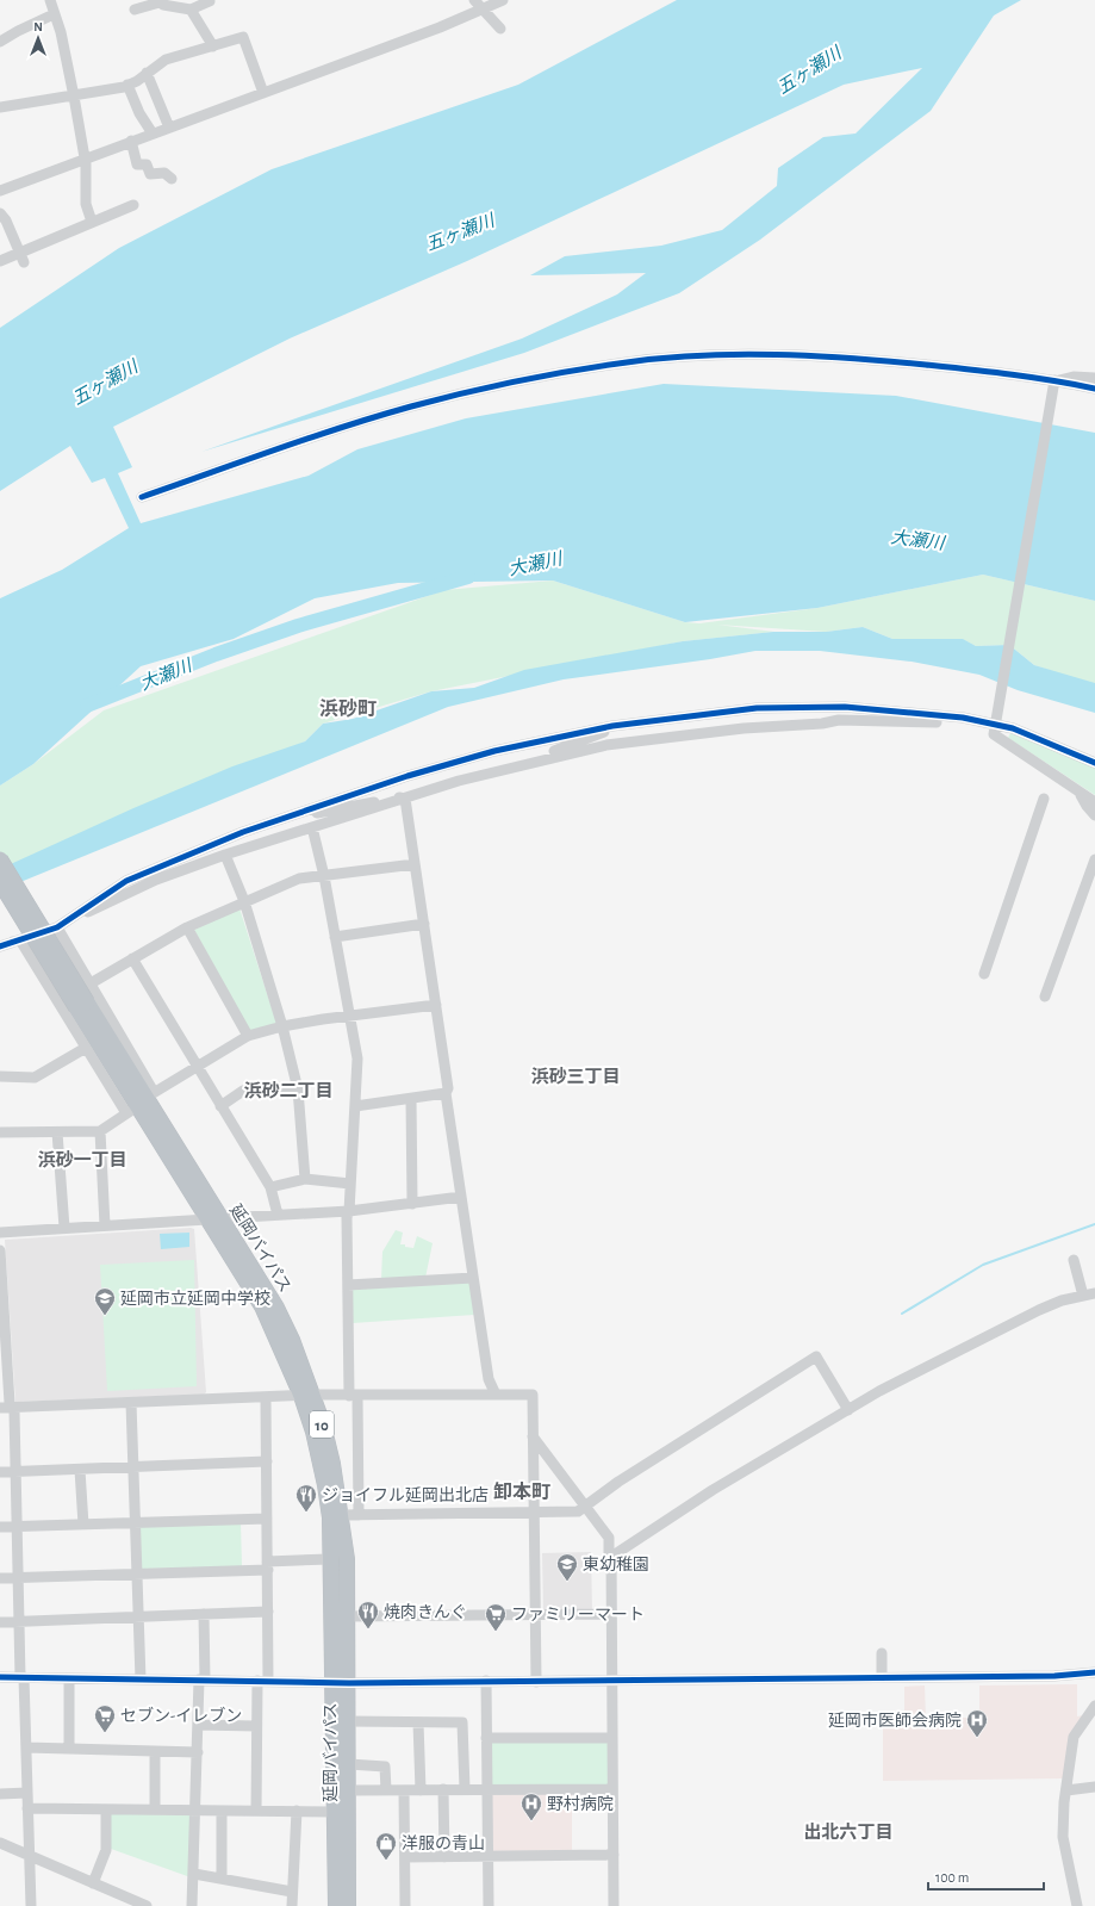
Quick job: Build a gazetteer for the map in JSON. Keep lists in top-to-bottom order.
{
  "streets": {
    "highway": ["延岡バイパス", "10"]
  },
  "districts": [
    "浜砂町",
    "浜砂三丁目",
    "浜砂二丁目",
    "浜砂一丁目",
    "卸本町",
    "出北六丁目"
  ],
  "water": ["五ヶ瀬川", "大瀬川"],
  "places": {
    "school or university": ["延岡市立延岡中学校", "東幼稚園"],
    "restaurant": ["ジョイフル延岡出北店", "焼肉きんぐ"],
    "supermarket": ["ファミリーマート", "セブン-イレブン"],
    "hospital": ["延岡市医師会病院", "野村病院"],
    "shop": ["洋服の青山"]
  },
  "scale_bar": "100 m",
  "north": "top"
}
